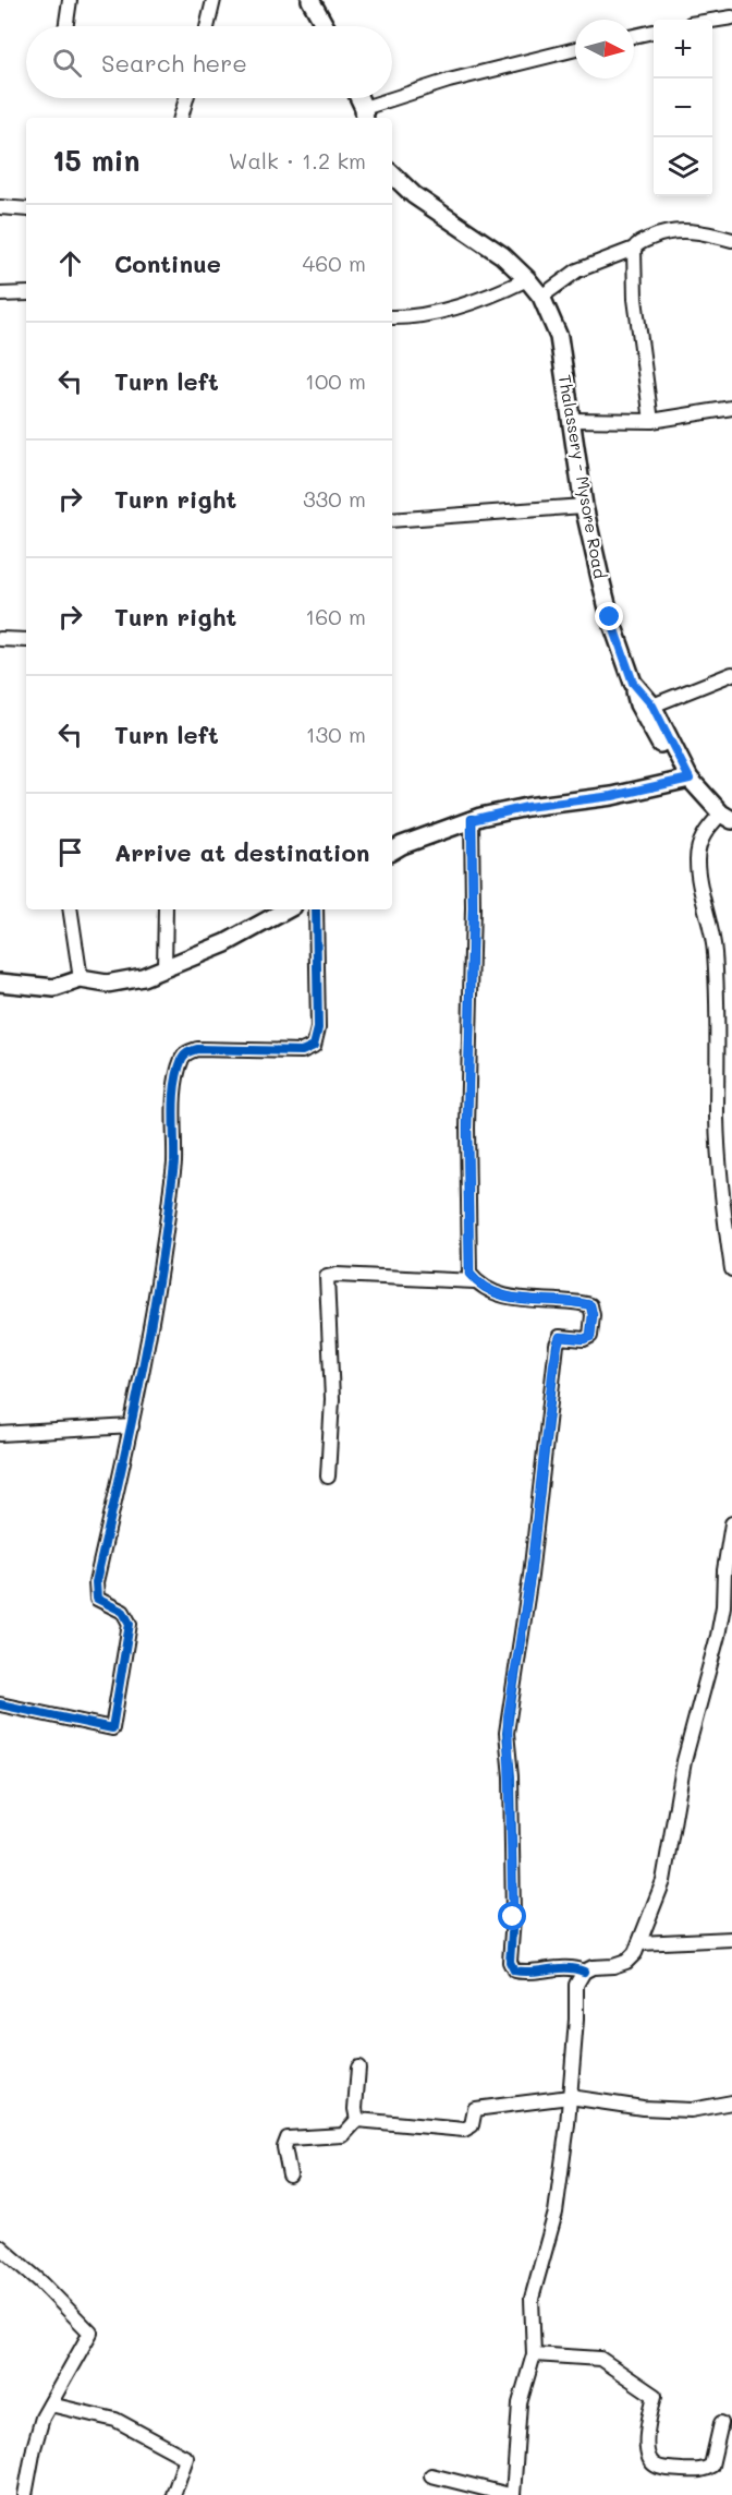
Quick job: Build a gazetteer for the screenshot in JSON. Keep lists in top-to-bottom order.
{
  "streets": {
    "main road": ["Thalassery - Mysore Road"]
  },
  "north": "right",
  "page": {
    "map_buttons": ["+", "−"],
    "search": "Search here",
    "heading": ["15 min", "Walk · 1.2 km"],
    "list": [
      ["Continue", "460 m"],
      ["Turn left", "100 m"],
      ["Turn right", "330 m"],
      ["Turn right", "160 m"],
      ["Turn left", "130 m"],
      "Arrive at destination"
    ]
  }
}
